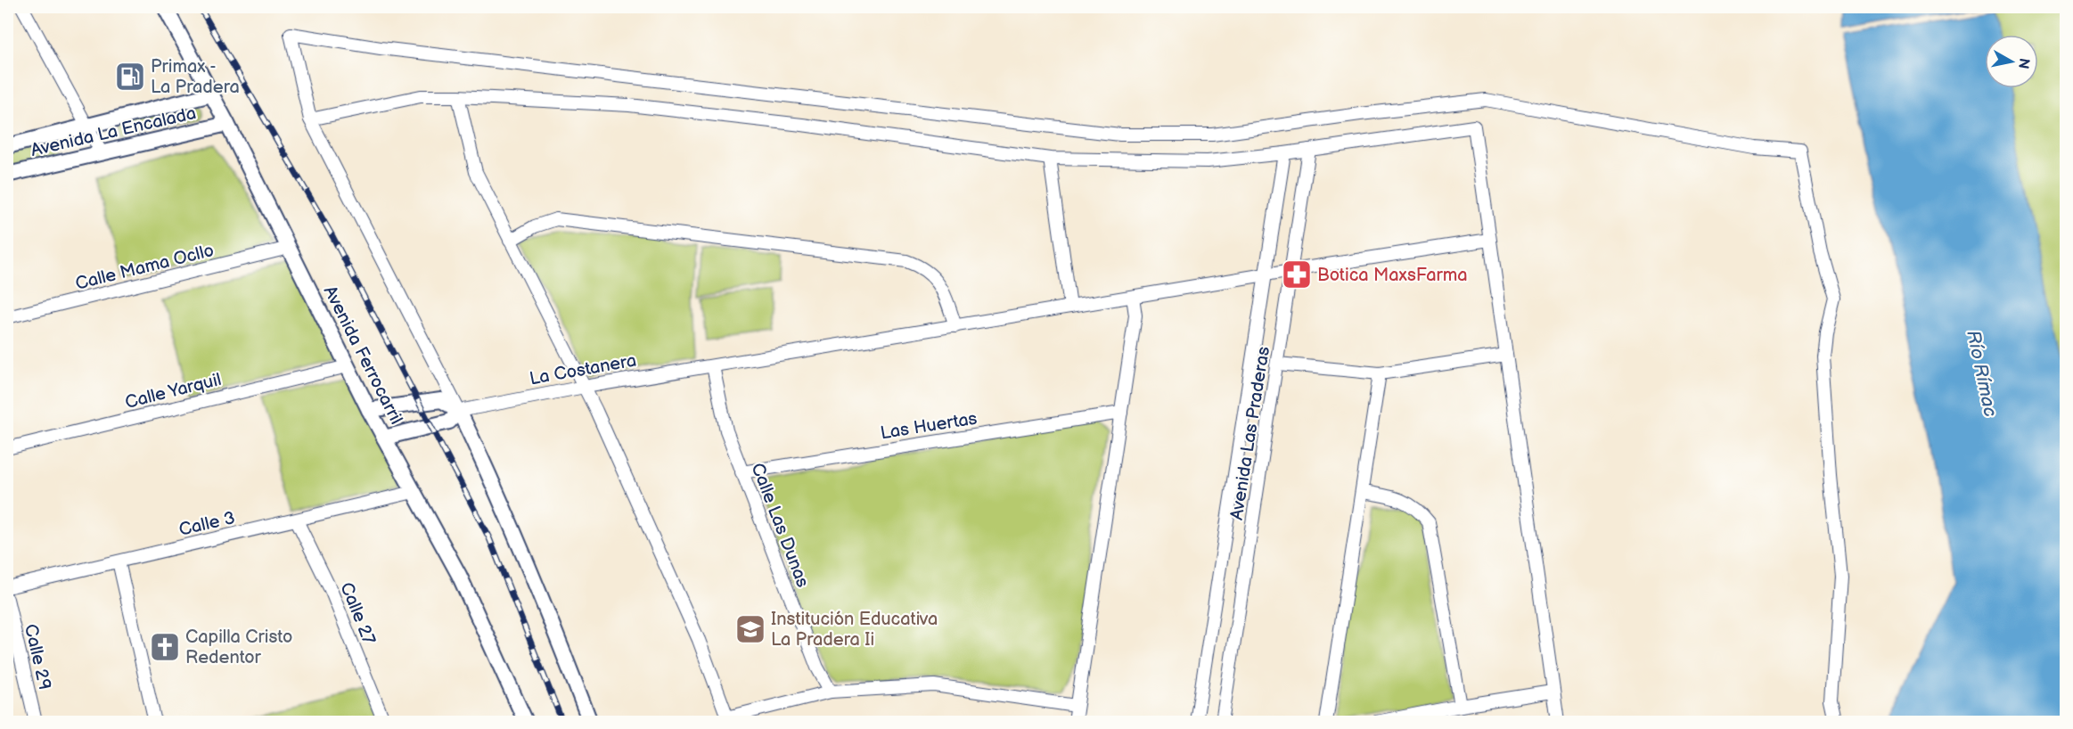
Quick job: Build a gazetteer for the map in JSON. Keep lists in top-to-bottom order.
{
  "streets": {
    "street": [
      "Avenida La Encalada",
      "Calle Mama Ocllo",
      "Avenida Ferrocarril",
      "La Costanera",
      "Calle Yarquil",
      "Las Huertas",
      "Avenida Las Praderas",
      "Calle 3",
      "Calle Las Dunas",
      "Calle 27",
      "Calle 29"
    ]
  },
  "crossings": [
    ["Avenida La Encalada", "Avenida Ferrocarril"],
    ["Calle Mama Ocllo", "Avenida Ferrocarril"],
    ["Avenida Ferrocarril", "La Costanera"],
    ["Avenida Ferrocarril", "Calle Yarquil"],
    ["Avenida Ferrocarril", "Calle 3"],
    ["La Costanera", "Avenida Las Praderas"],
    ["La Costanera", "Calle Las Dunas"],
    ["Las Huertas", "Calle Las Dunas"],
    ["Calle 3", "Calle 27"]
  ],
  "water": ["Río Rímac"],
  "places": {
    "fuel station": ["Primax - La Pradera"],
    "pharmacy": ["Botica MaxsFarma"],
    "school or university": ["Institución Educativa La Pradera Ii"],
    "church": ["Capilla Cristo Redentor"]
  },
  "north": "right"
}
